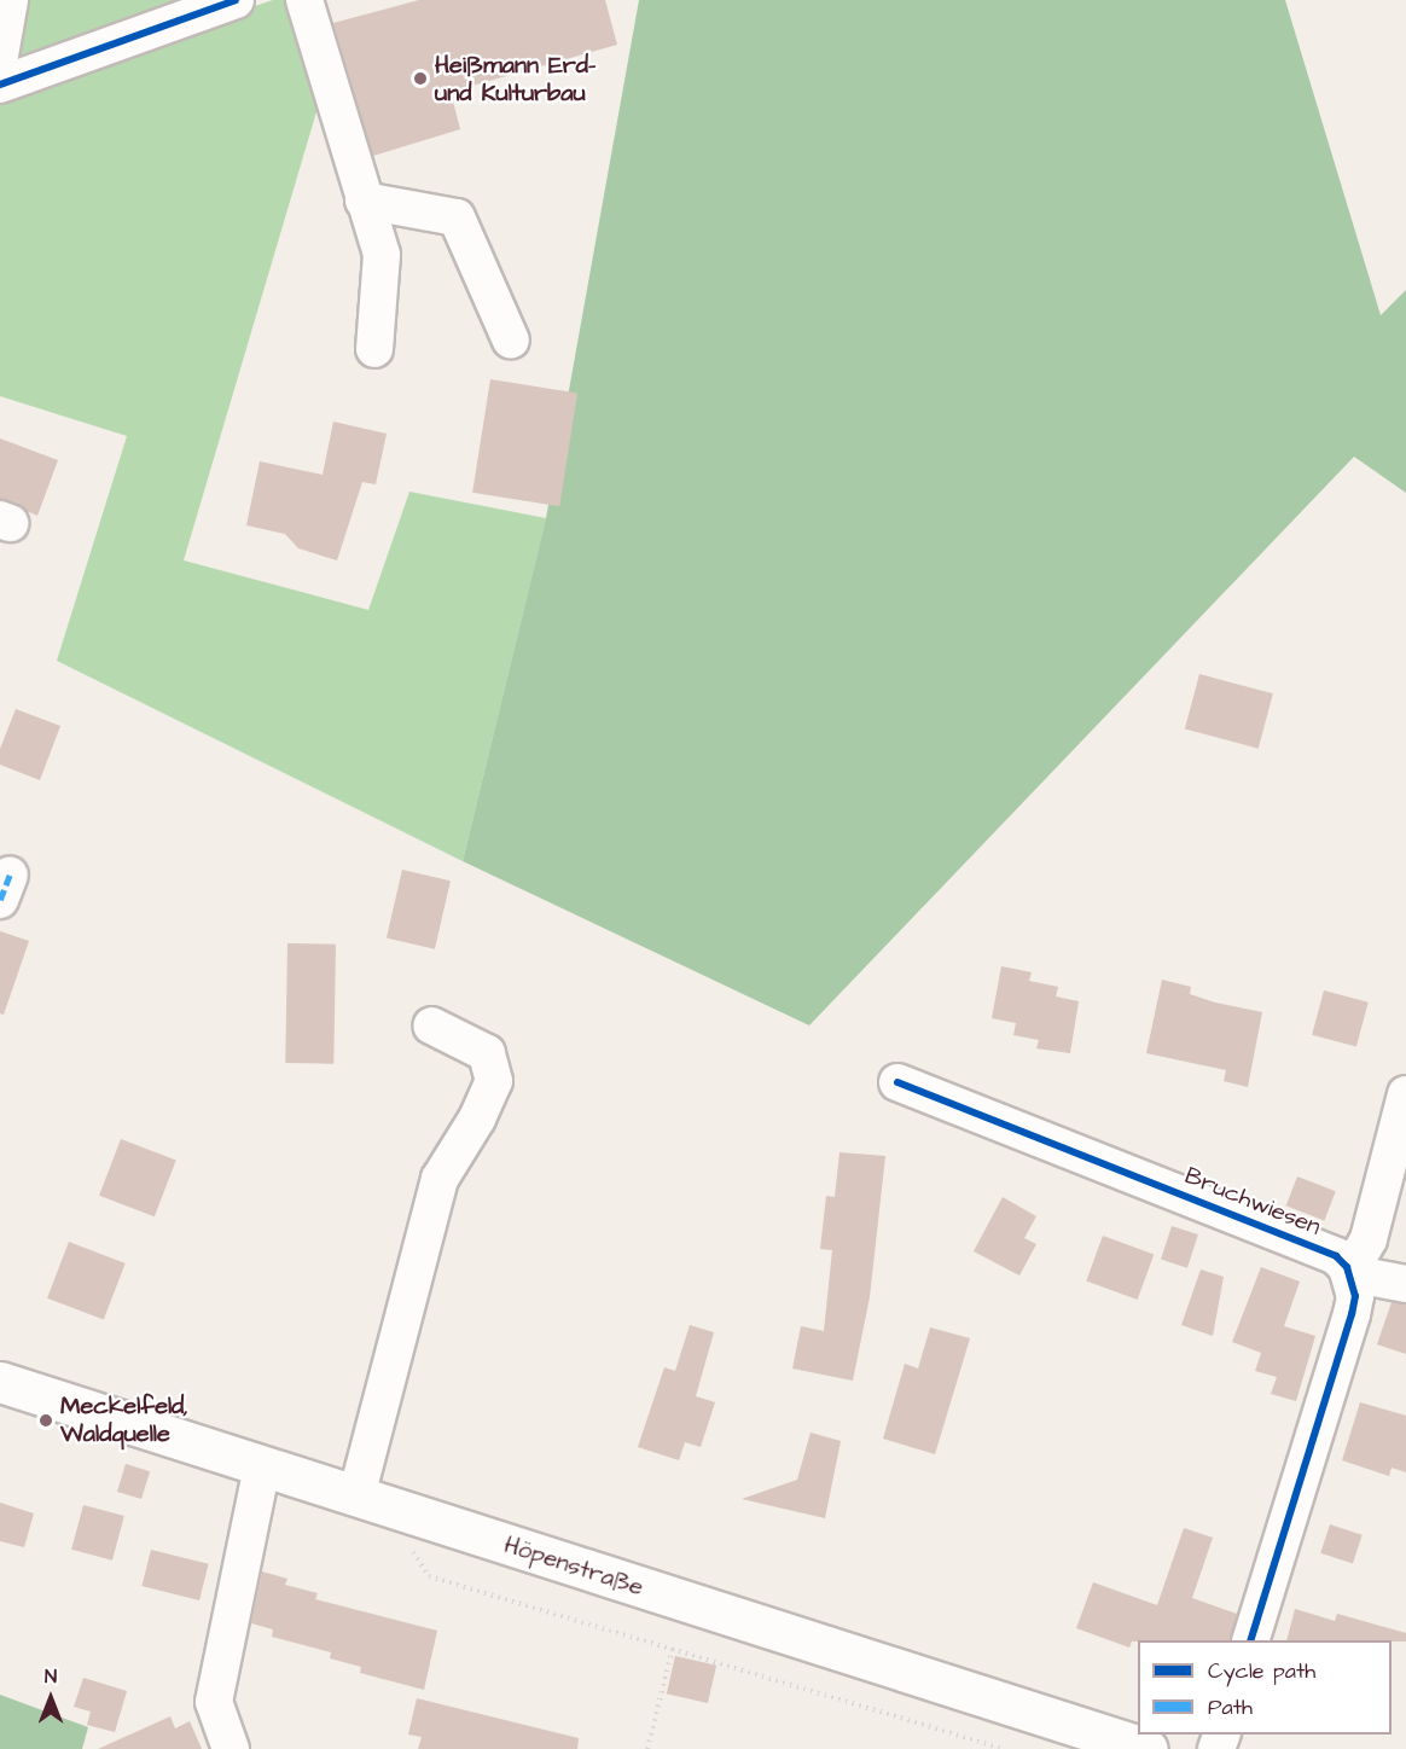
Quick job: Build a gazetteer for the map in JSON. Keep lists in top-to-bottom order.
{
  "streets": {
    "main road": ["Höpenstraße"],
    "street": ["Bruchwiesen"]
  },
  "places": ["Heißmann Erd- und Kulturbau", "Meckelfeld, Waldquelle"],
  "legend": ["Cycle path", "Path"],
  "north": "top"
}
